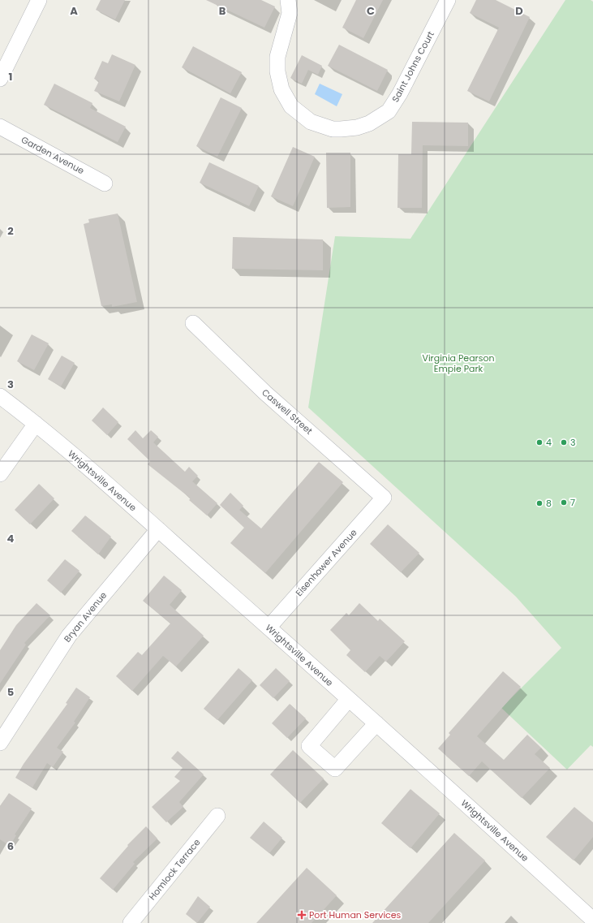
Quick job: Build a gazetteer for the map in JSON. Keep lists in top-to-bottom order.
{
  "streets": {
    "street": [
      "Saint Johns Court",
      "Garden Avenue",
      "Caswell Street",
      "Wrightsville Avenue",
      "Eisenhower Avenue",
      "Bryan Avenue",
      "Homlock Terrace"
    ]
  },
  "crossings": [
    ["Caswell Street", "Eisenhower Avenue"],
    ["Wrightsville Avenue", "Eisenhower Avenue"],
    ["Wrightsville Avenue", "Bryan Avenue"]
  ],
  "parks": ["Virginia Pearson Empie Park"],
  "places": {
    "other": [
      "4",
      "3",
      "7",
      "8"
    ],
    "health": ["Port Human Services"]
  },
  "grid": {
    "columns": [
      "A",
      "B",
      "C",
      "D"
    ],
    "rows": [
      "1",
      "2",
      "3",
      "4",
      "5",
      "6"
    ]
  }
}
